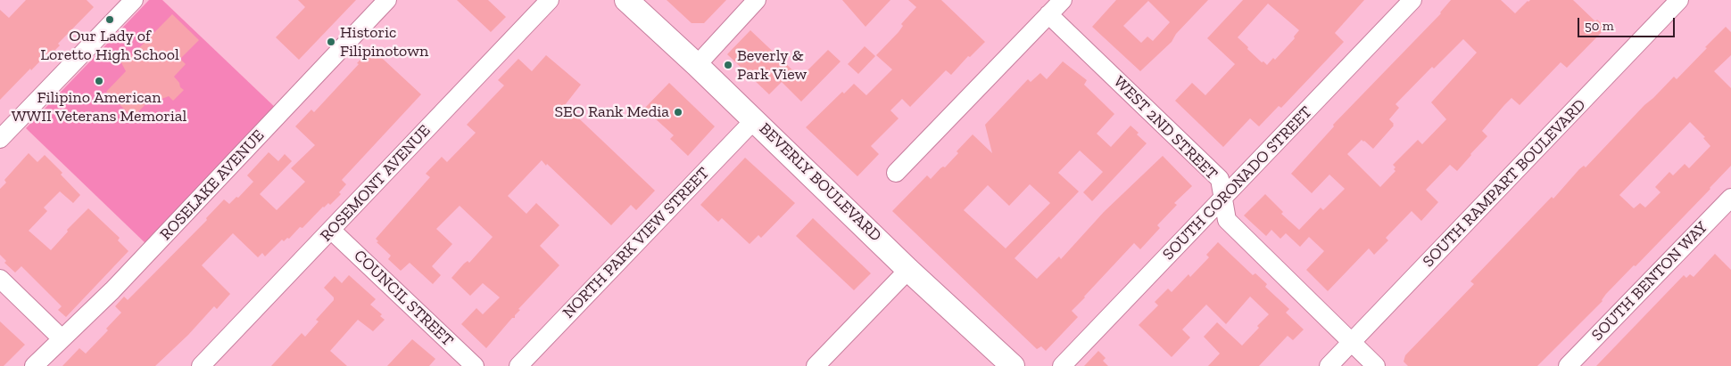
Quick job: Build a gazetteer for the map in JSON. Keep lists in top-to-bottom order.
{
  "streets": {
    "main road": ["BEVERLY BOULEVARD"],
    "street": [
      "WEST 2ND STREET",
      "ROSEMONT AVENUE",
      "SOUTH CORONADO STREET",
      "SOUTH RAMPART BOULEVARD",
      "ROSELAKE AVENUE",
      "NORTH PARK VIEW STREET",
      "SOUTH BENTON WAY",
      "COUNCIL STREET"
    ]
  },
  "crossings": [
    ["WEST 2ND STREET", "SOUTH CORONADO STREET"],
    ["WEST 2ND STREET", "SOUTH RAMPART BOULEVARD"],
    ["BEVERLY BOULEVARD", "NORTH PARK VIEW STREET"],
    ["ROSEMONT AVENUE", "COUNCIL STREET"]
  ],
  "places": [
    "Our Lady of Loretto High School",
    "Historic Filipinotown",
    "Beverly & Park View",
    "Filipino American WWII Veterans Memorial",
    "SEO Rank Media"
  ],
  "scale_bar": "50 m"
}
